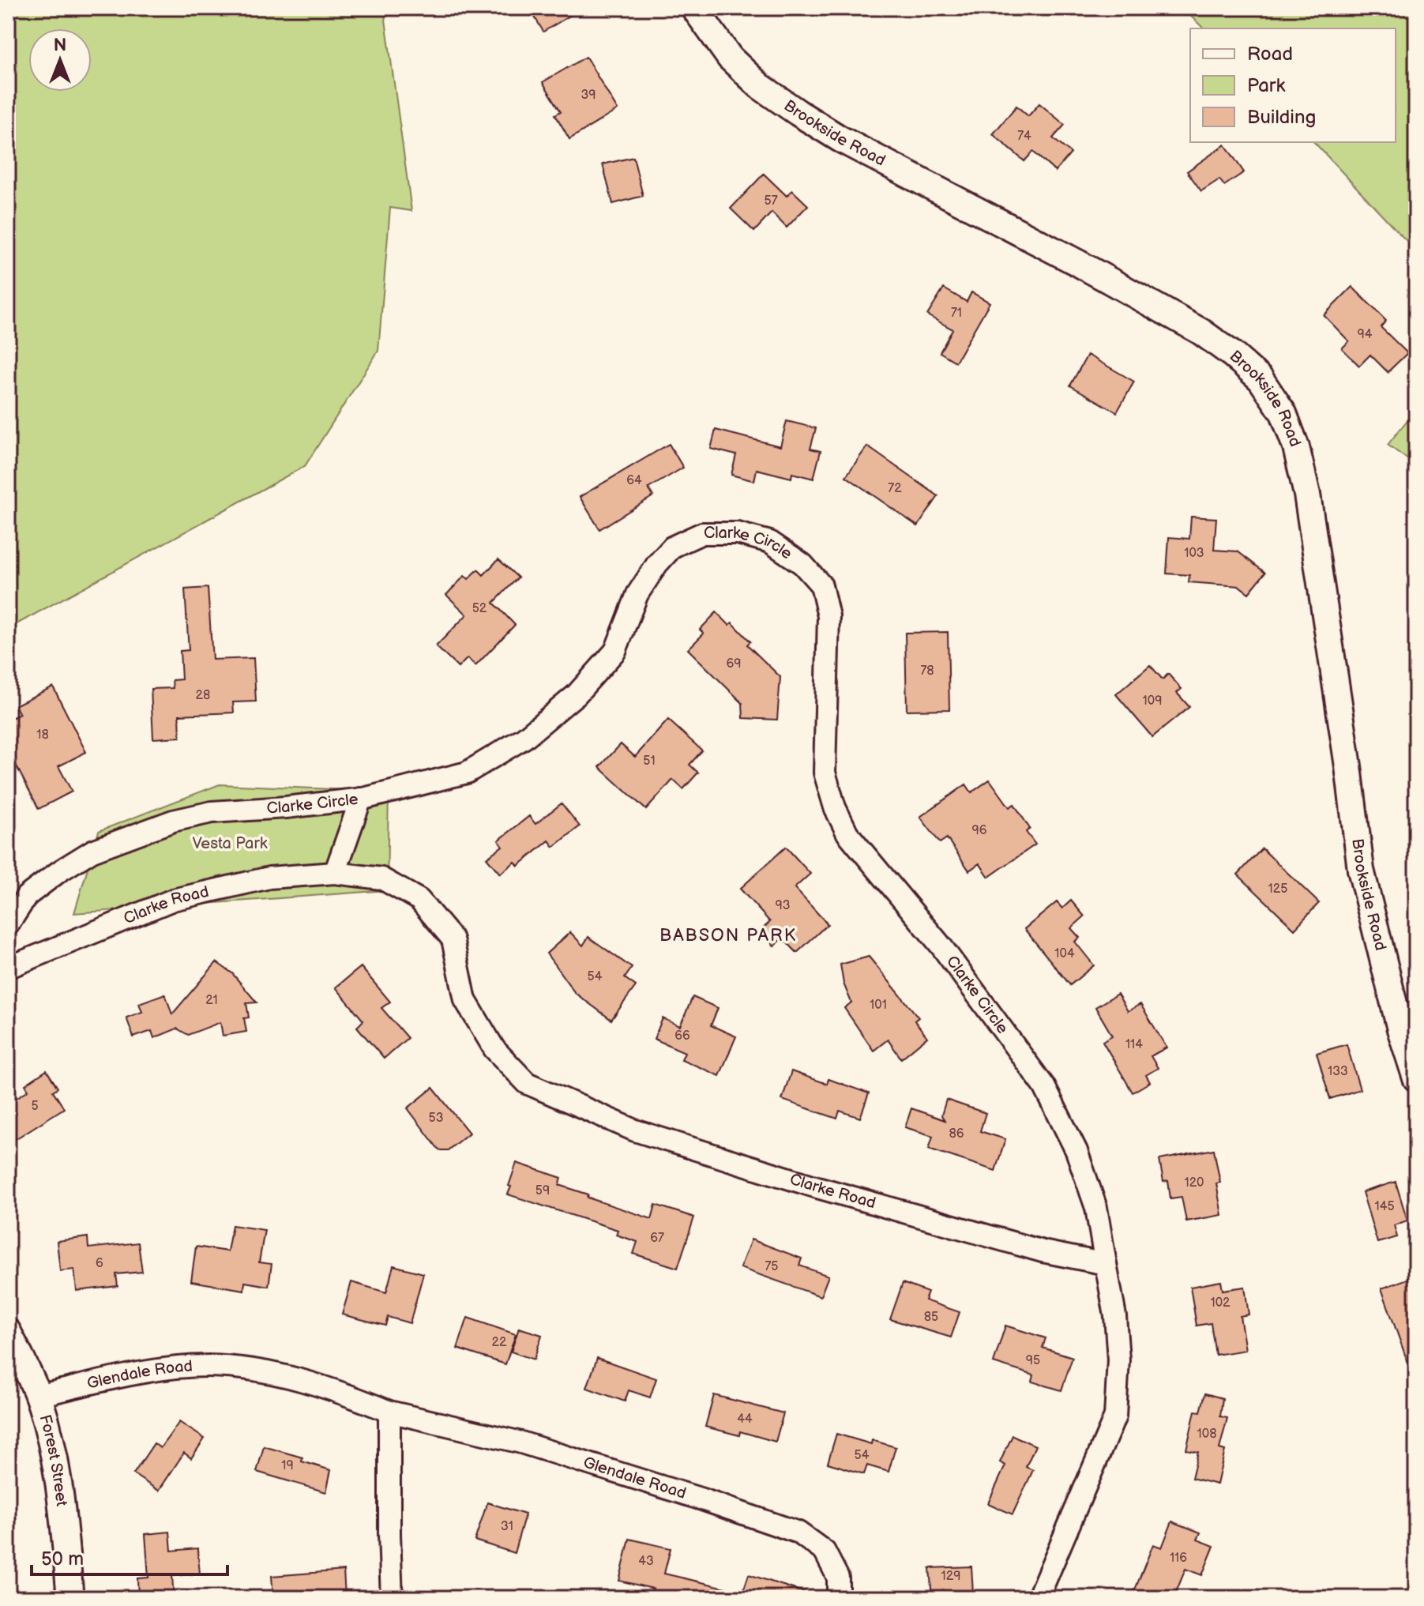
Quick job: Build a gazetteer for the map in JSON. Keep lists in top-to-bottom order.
{
  "streets": {
    "street": [
      "Brookside Road",
      "Clarke Circle",
      "Clarke Road",
      "Glendale Road",
      "Forest Street"
    ]
  },
  "crossings": [
    ["Clarke Circle", "Clarke Road"],
    ["Glendale Road", "Forest Street"]
  ],
  "districts": ["BABSON PARK"],
  "parks": ["Vesta Park"],
  "house_numbers": [
    "39",
    "74",
    "57",
    "71",
    "94",
    "64",
    "72",
    "103",
    "52",
    "69",
    "78",
    "28",
    "109",
    "18",
    "51",
    "96",
    "125",
    "93",
    "104",
    "54",
    "21",
    "101",
    "66",
    "114",
    "133",
    "5",
    "53",
    "86",
    "120",
    "59",
    "145",
    "67",
    "6",
    "75",
    "102",
    "85",
    "22",
    "95",
    "44",
    "108",
    "54",
    "19",
    "31",
    "116",
    "43",
    "129"
  ],
  "legend": ["Road", "Park", "Building"],
  "scale_bar": "50 m",
  "north": "top"
}
